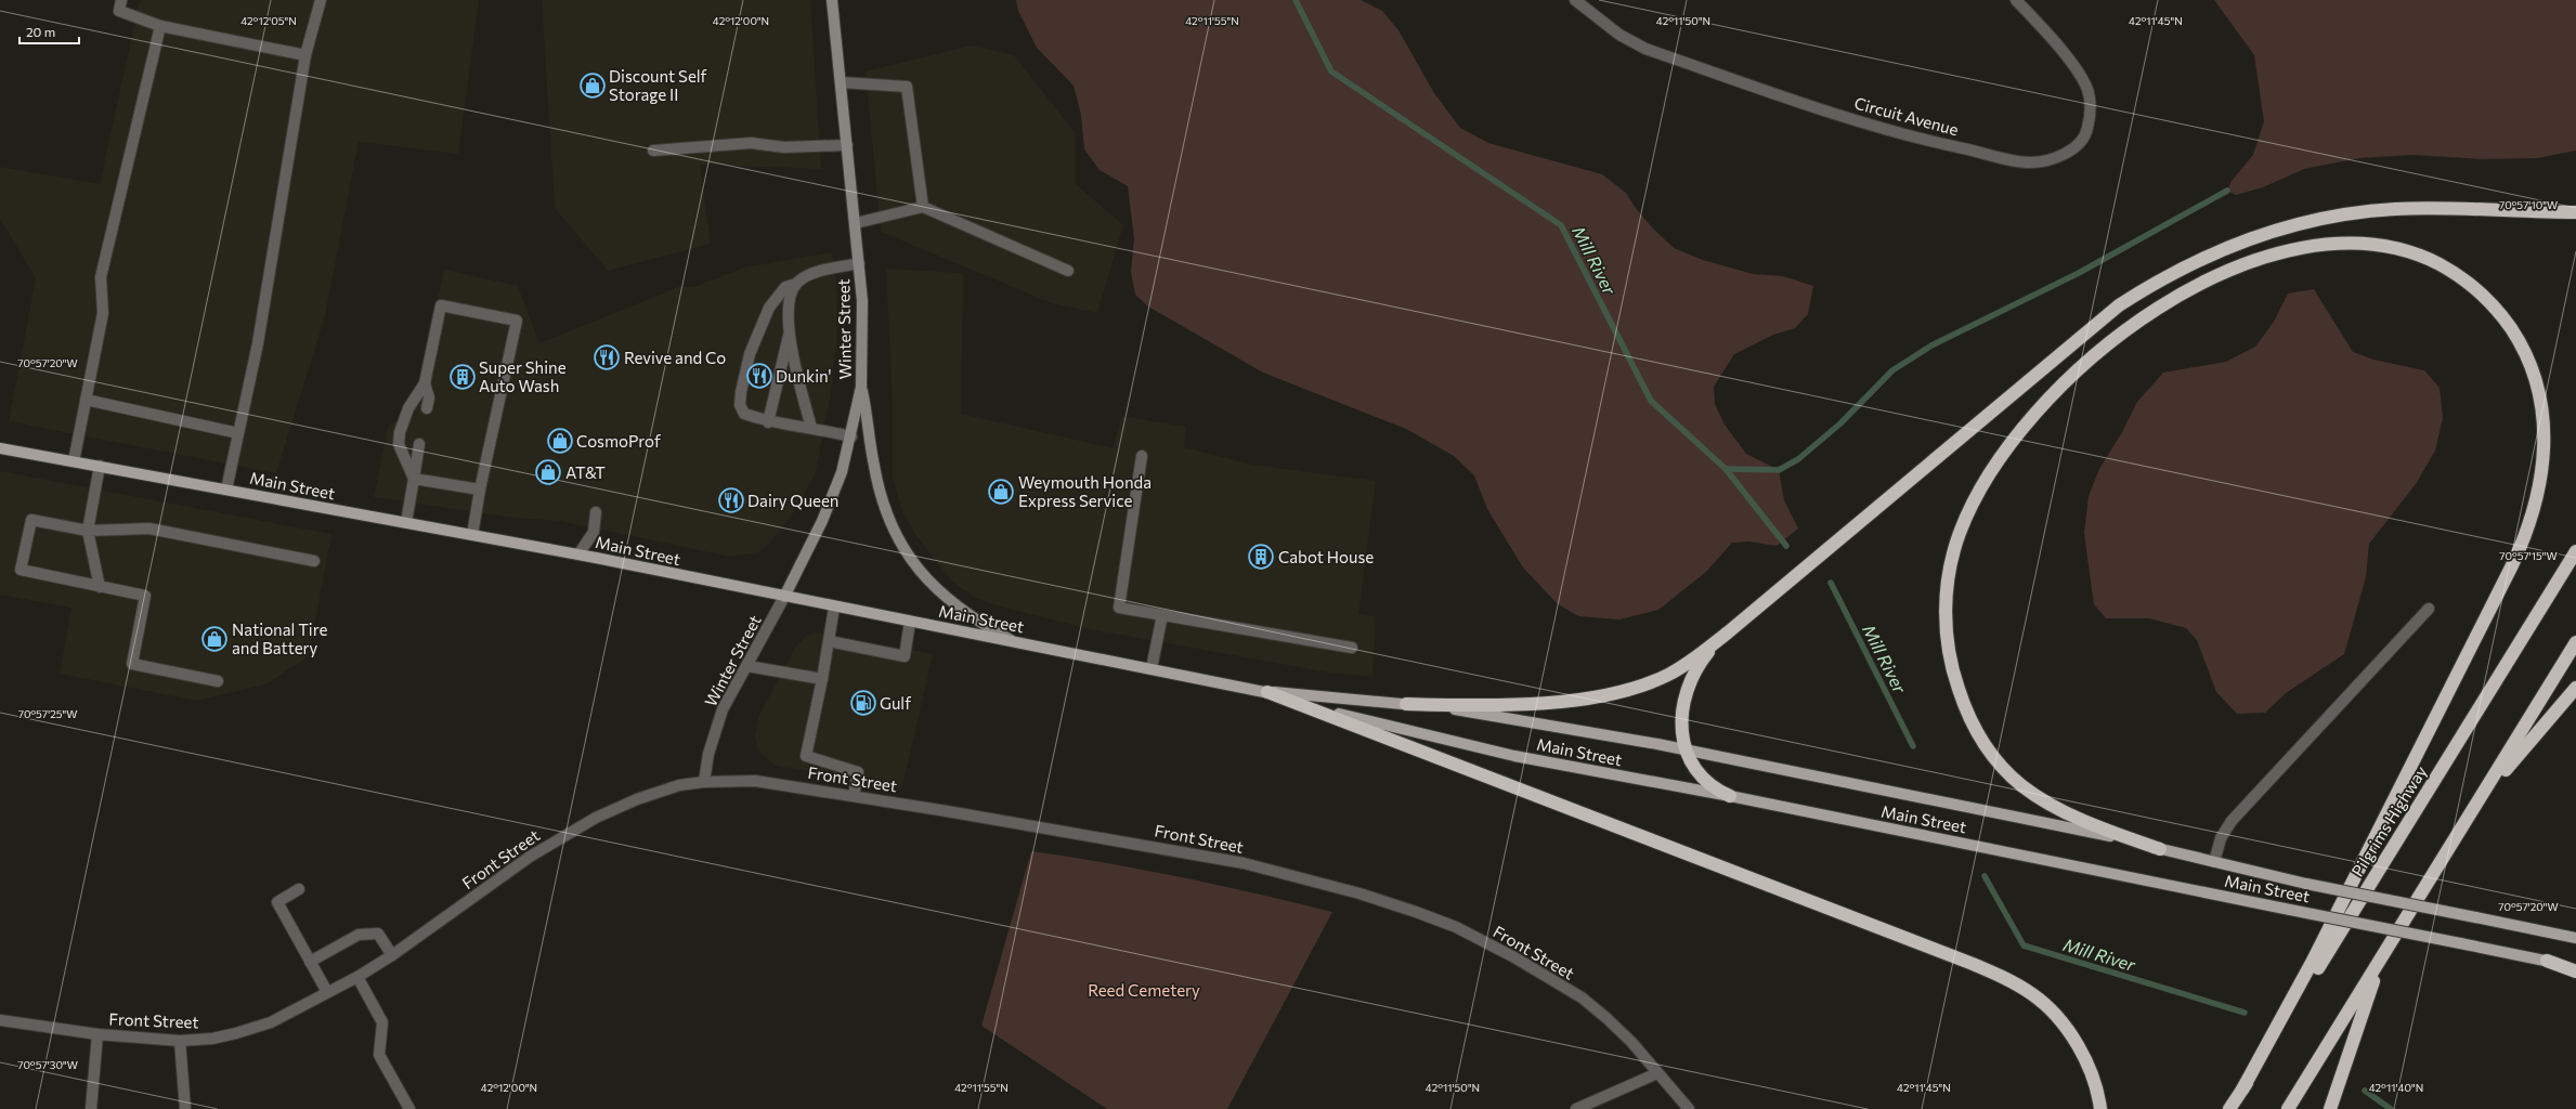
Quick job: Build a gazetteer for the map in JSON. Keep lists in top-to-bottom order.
{
  "streets": {
    "highway": ["Pilgrims Highway"],
    "main road": ["Winter Street", "Main Street"],
    "street": ["Circuit Avenue", "Front Street"]
  },
  "crossings": [
    ["Winter Street", "Main Street"],
    ["Winter Street", "Front Street"]
  ],
  "water": ["Mill River"],
  "parks": ["Reed Cemetery"],
  "places": {
    "shop": [
      "Discount Self Storage II",
      "CosmoProf",
      "AT&T",
      "Weymouth Honda Express Service",
      "National Tire and Battery"
    ],
    "restaurant": ["Revive and Co", "Dunkin'", "Dairy Queen"],
    "building": ["Super Shine Auto Wash", "Cabot House"],
    "fuel station": ["Gulf"]
  },
  "scale_bar": "20 m",
  "coordinates": [
    "42°12'05\"N",
    "42°12'00\"N",
    "42°11'55\"N",
    "42°11'50\"N",
    "42°11'45\"N",
    "70°57'10\"W",
    "70°57'20\"W",
    "70°57'15\"W",
    "70°57'25\"W",
    "70°57'30\"W",
    "42°11'40\"N"
  ]
}
